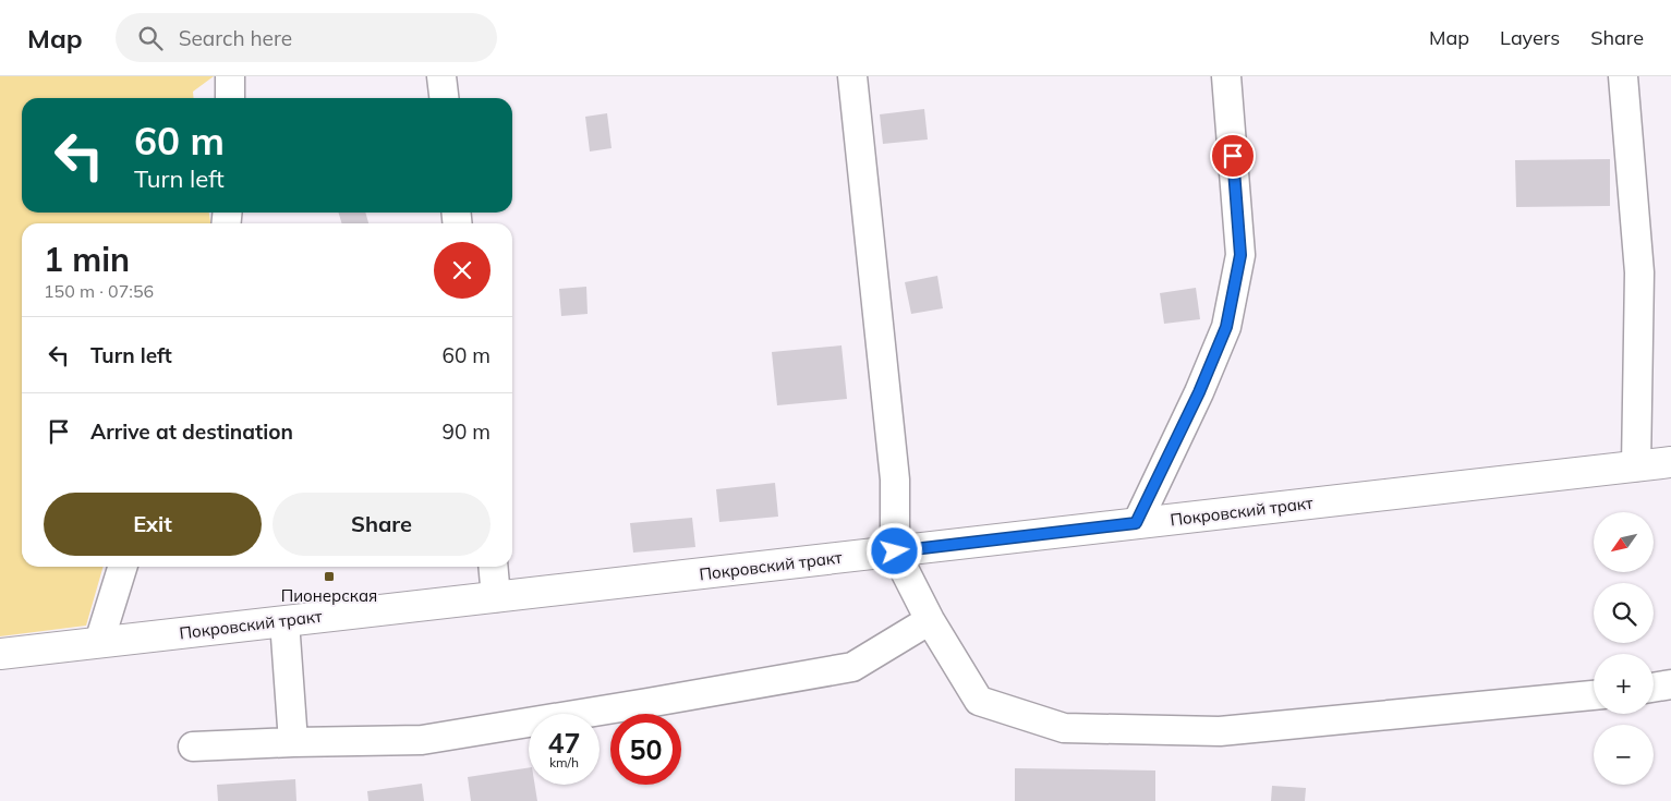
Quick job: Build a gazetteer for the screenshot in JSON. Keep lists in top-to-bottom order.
{
  "streets": {
    "main road": ["Покровский тракт"]
  },
  "places": {
    "transit": ["Пионерская"]
  },
  "north": "bottom left",
  "page": {
    "header": "Map",
    "search": "Search here",
    "nav": ["Map", "Layers", "Share"],
    "turn": ["60 m", "Turn left"],
    "heading": ["1 min", "150 m · 07:56"],
    "list": [
      {
        "name": "Turn left",
        "value": "60 m"
      },
      {
        "name": "Arrive at destination",
        "value": "90 m"
      }
    ],
    "buttons": ["Exit", "Share"],
    "map_buttons": ["+", "−"],
    "speed": "47 km/h",
    "limit": "50"
  }
}
